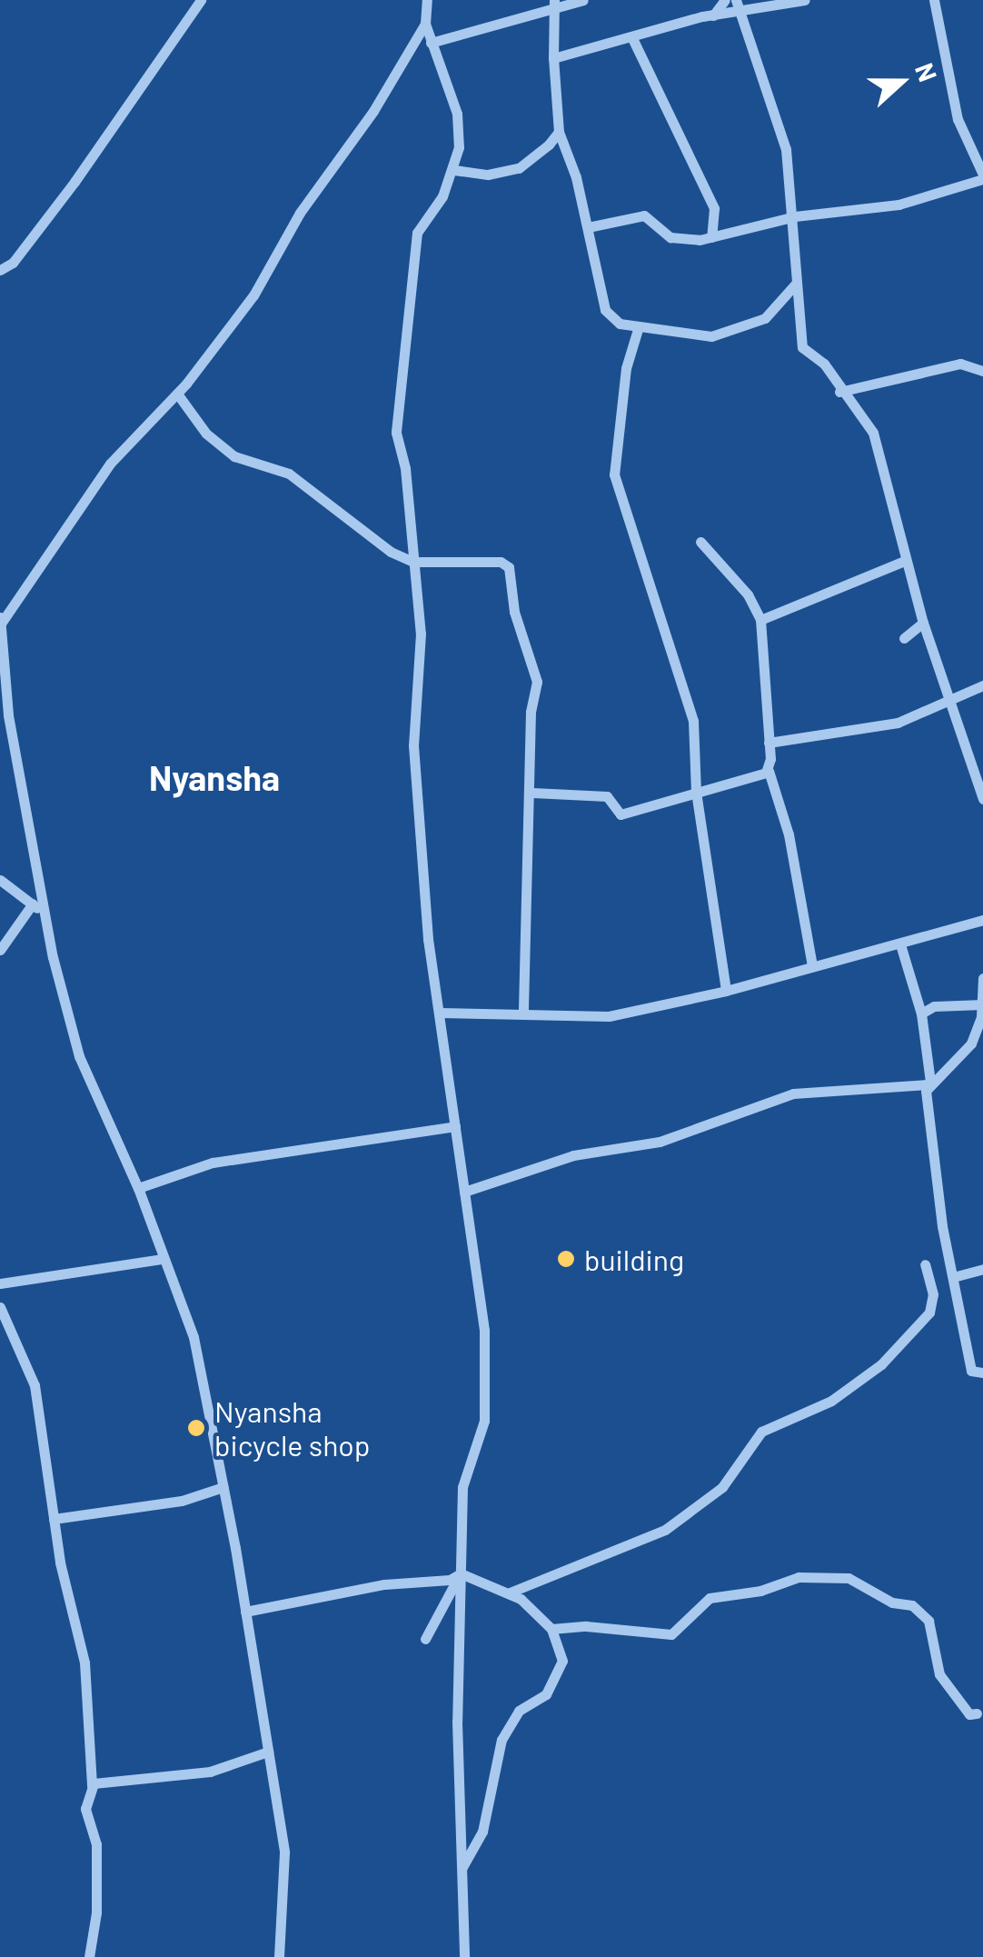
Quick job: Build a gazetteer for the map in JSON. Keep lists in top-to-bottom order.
{
  "districts": ["Nyansha"],
  "places": ["building", "Nyansha bicycle shop"],
  "north": "right"
}
